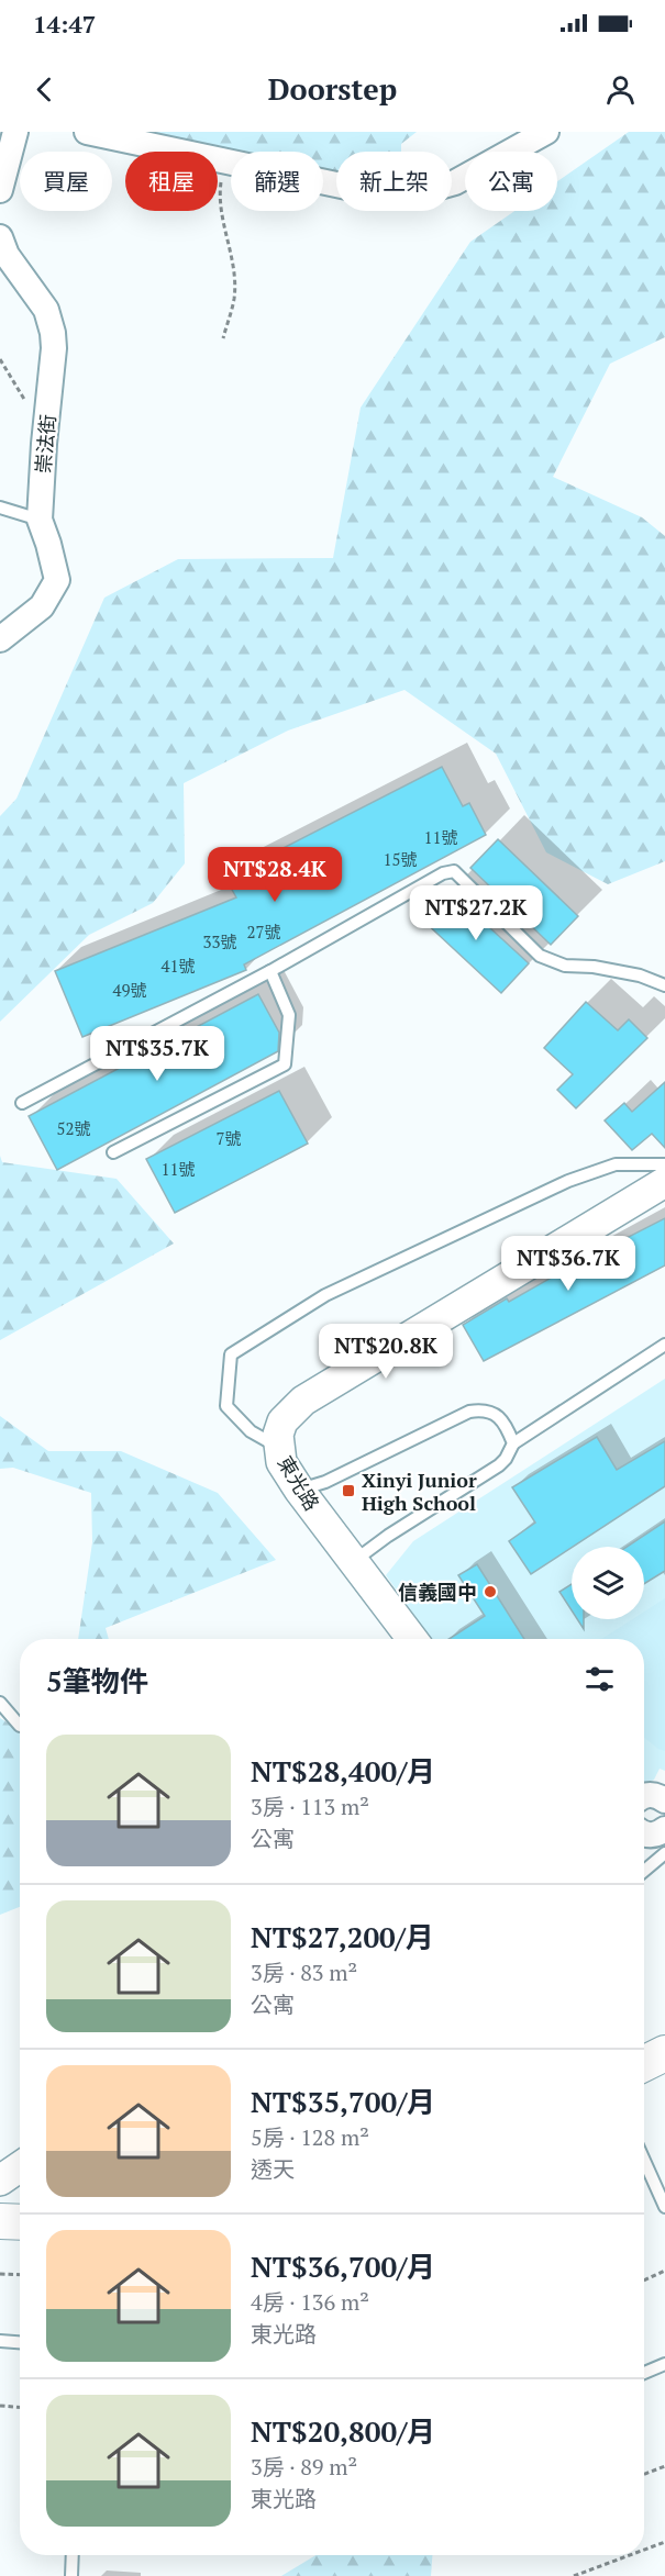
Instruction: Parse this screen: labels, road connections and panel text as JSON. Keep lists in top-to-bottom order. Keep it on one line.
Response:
{"streets":{"street":["崇法街","東光路"]},"places":{"transit":["Xinyi Junior High School"],"other":["信義國中"]},"house_numbers":["11號","15號","27號","33號","41號","49號","52號","7號","11號"],"page":{"status":"14:47","header":"Doorstep","chip":["買屋","租屋","篩選","新上架","公寓"],"price":["NT$28.4K","NT$27.2K","NT$35.7K","NT$36.7K","NT$20.8K"],"heading":"5筆物件","list":[{"name":"NT$28,400/月","note":"3房 · 113 m² · 公寓"},{"name":"NT$27,200/月","note":"3房 · 83 m² · 公寓"},{"name":"NT$35,700/月","note":"5房 · 128 m² · 透天"},{"name":"NT$36,700/月","note":"4房 · 136 m² · 東光路"},{"name":"NT$20,800/月","note":"3房 · 89 m² · 東光路"}]}}
